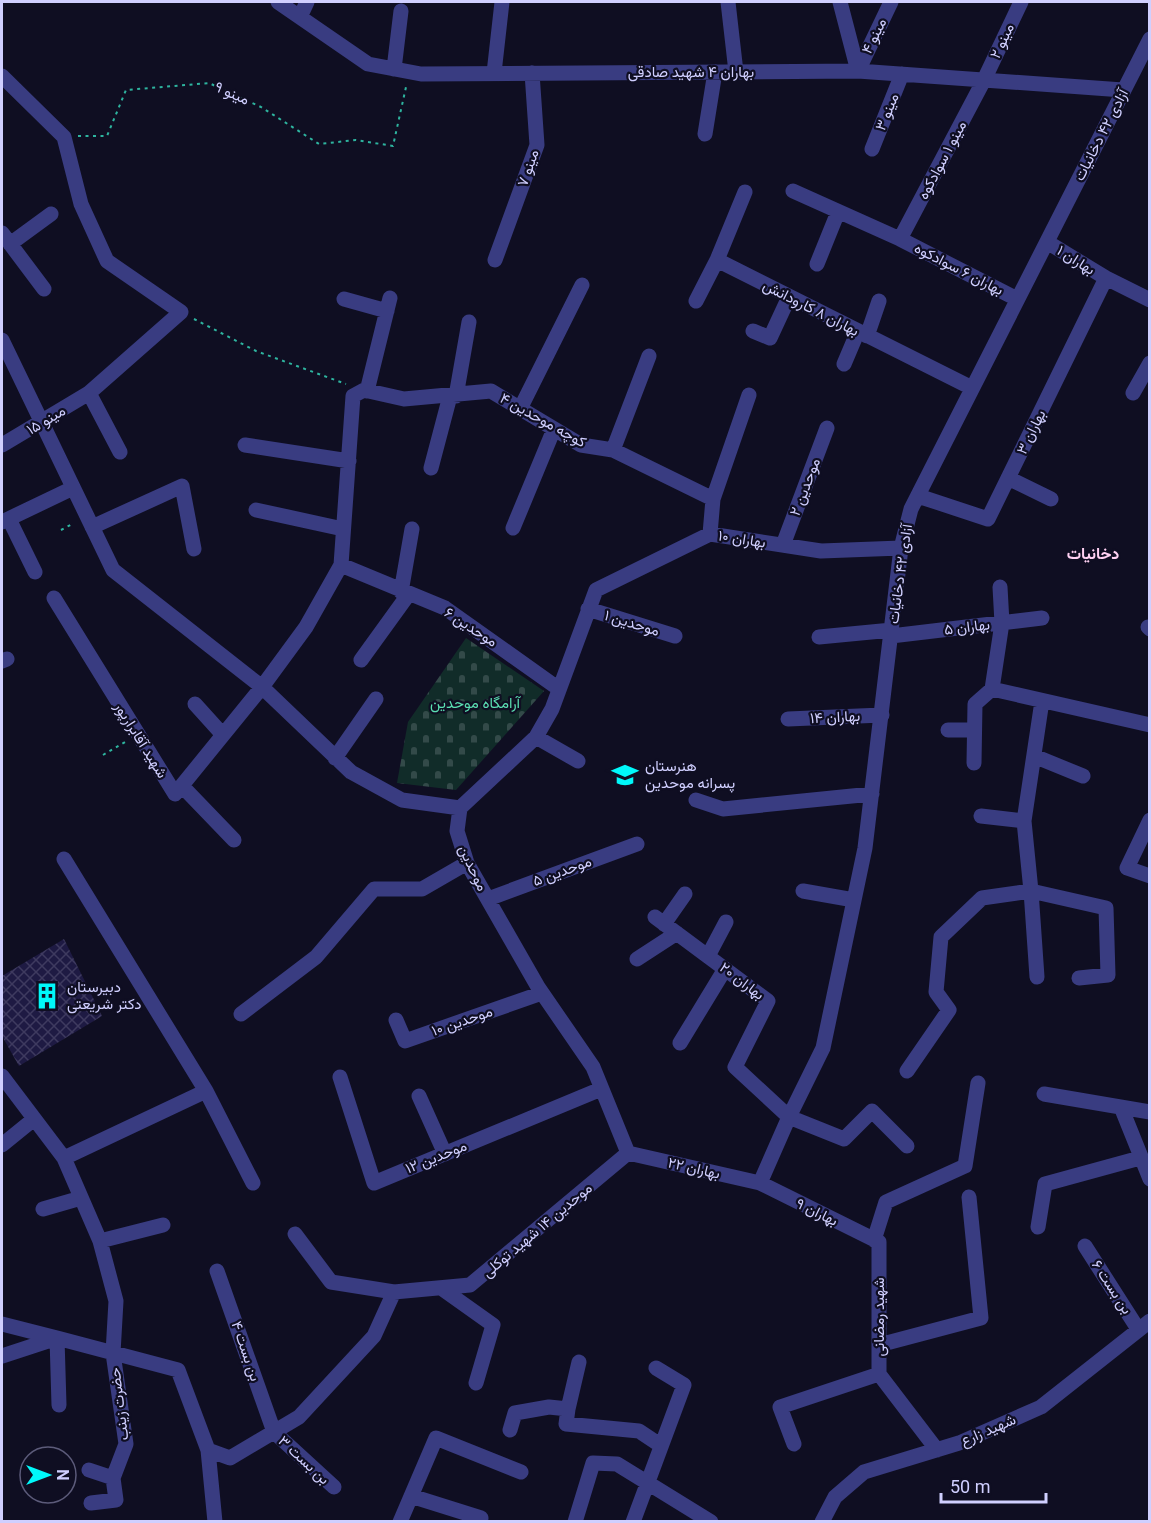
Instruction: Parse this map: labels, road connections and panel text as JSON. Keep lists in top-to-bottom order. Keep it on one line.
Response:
{"streets":{"street":["مینو ۴","مینو ۲","بهاران ۴ شهید صادقی","مینو ۳","آزادی ۴۲ دخانیات","مینو ۱ سوادکوه","مینو ۷","بهاران ۱","بهاران ۶ سوادکوه","بهاران ۸ کارودانش","مینو ۱۵","کوچه موحدین ۴","بهاران ۳","موحدین ۲","بهاران ۱۰","موحدین ۱","موحدین ۶","بهاران ۵","بهاران ۱۴","شهید آقابرارپور","موحدین","موحدین ۵","بهاران ۲۰","موحدین ۱۰","موحدین ۱۲","بهاران ۲۲","بهاران ۹","موحدین ۱۴ شهید توکلی","بن بست ۶","شهید رمضانی","بن بست ۴","حضرت زینب","شهید زارع","بن بست ۳"],"path":["مینو ۹"]},"crossings":[["مینو ۴","بهاران ۴ شهید صادقی"],["مینو ۲","بهاران ۴ شهید صادقی"],["مینو ۲","مینو ۱ سوادکوه"],["بهاران ۴ شهید صادقی","مینو ۹"],["بهاران ۴ شهید صادقی","مینو ۳"],["بهاران ۴ شهید صادقی","آزادی ۴۲ دخانیات"],["بهاران ۴ شهید صادقی","مینو ۱ سوادکوه"],["بهاران ۴ شهید صادقی","مینو ۷"],["آزادی ۴۲ دخانیات","بهاران ۱"],["آزادی ۴۲ دخانیات","بهاران ۶ سوادکوه"],["آزادی ۴۲ دخانیات","بهاران ۸ کارودانش"],["آزادی ۴۲ دخانیات","بهاران ۳"],["آزادی ۴۲ دخانیات","بهاران ۱۰"],["آزادی ۴۲ دخانیات","بهاران ۵"],["آزادی ۴۲ دخانیات","بهاران ۱۴"],["آزادی ۴۲ دخانیات","بهاران ۲۰"],["آزادی ۴۲ دخانیات","بهاران ۲۲"],["آزادی ۴۲ دخانیات","بهاران ۹"],["مینو ۱ سوادکوه","بهاران ۶ سوادکوه"],["بهاران ۱","بهاران ۳"],["موحدین ۲","بهاران ۱۰"],["بهاران ۱۰","موحدین ۱"],["موحدین ۶","شهید آقابرارپور"],["موحدین","موحدین ۵"],["موحدین","موحدین ۱۰"],["موحدین","موحدین ۱۲"],["موحدین","بهاران ۲۲"],["موحدین","موحدین ۱۴ شهید توکلی"],["بهاران ۲۲","بهاران ۹"],["بهاران ۲۲","موحدین ۱۴ شهید توکلی"],["بهاران ۹","شهید رمضانی"],["بن بست ۶","شهید زارع"],["شهید رمضانی","شهید زارع"],["بن بست ۴","بن بست ۳"]],"districts":["دخانیات"],"parks":["آرامگاه موحدین"],"places":{"school or university":["هنرستان پسرانه موحدین"],"building":["دبیرستان دکتر شریعتی"]},"scale_bar":"50 m","north":"right"}
